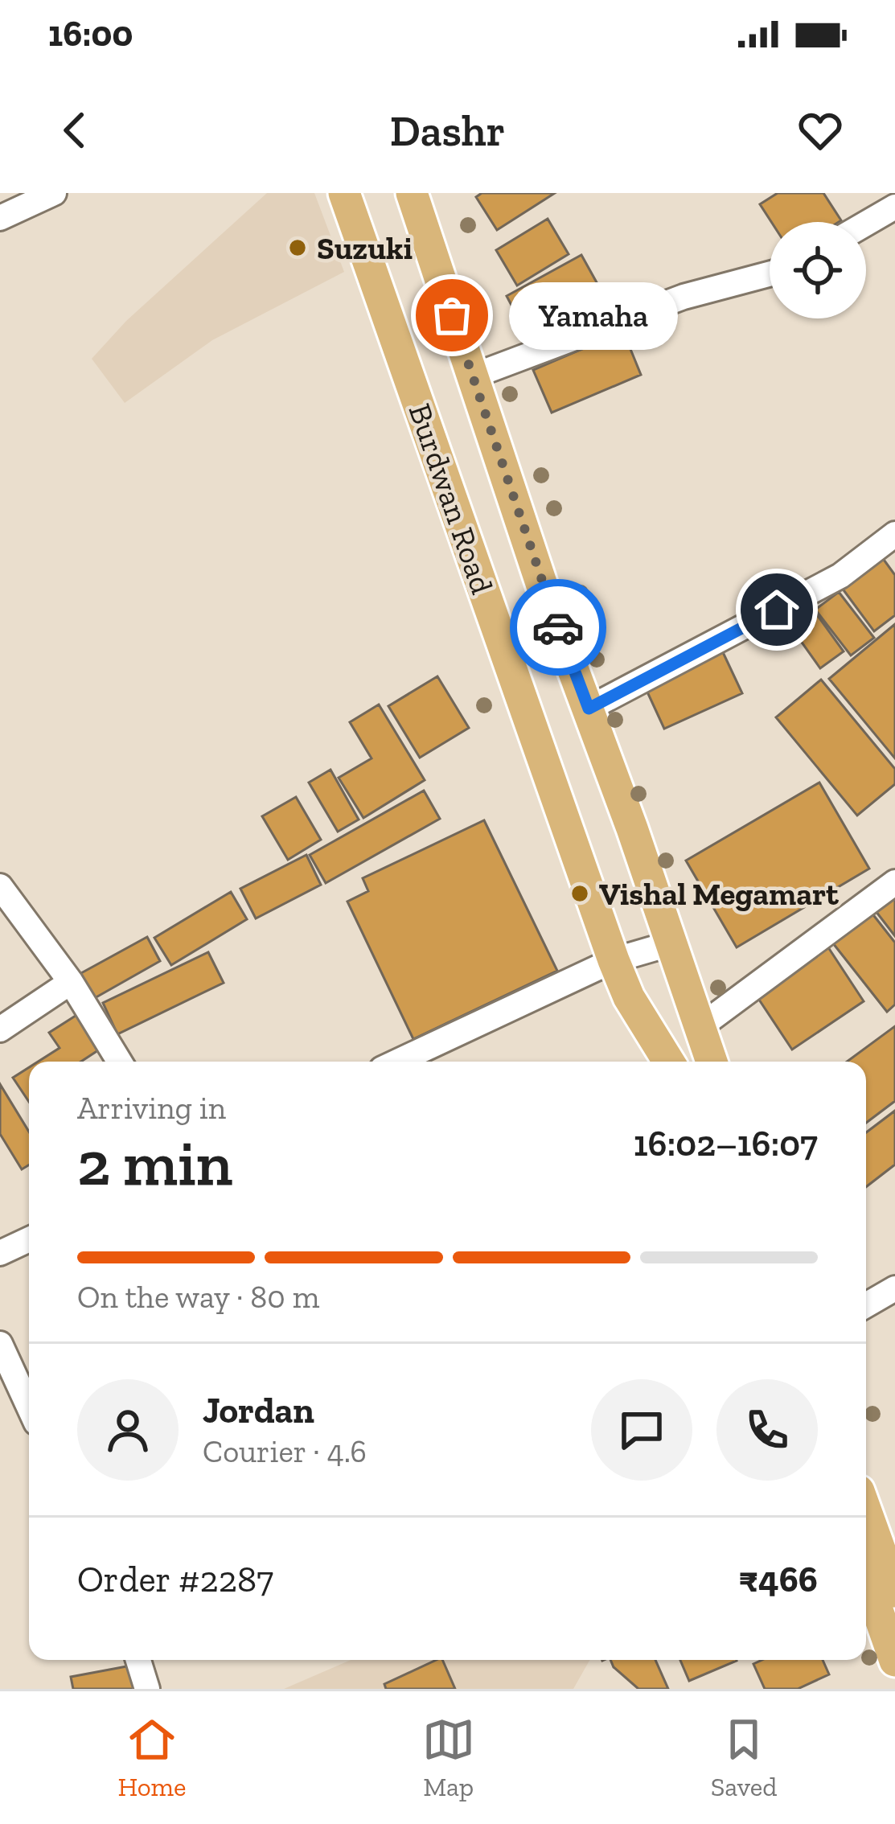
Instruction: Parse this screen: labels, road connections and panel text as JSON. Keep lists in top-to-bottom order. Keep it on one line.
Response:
{"streets":{"main road":["Burdwan Road"]},"places":["Suzuki","Yamaha","Vishal Megamart"],"page":{"status":"16:00","header":"Dashr","bubble":"Yamaha","heading":["2 min","Arriving in","16:02–16:07"],"panel":["Jordan","Courier · 4.6","Order #2287","₹466"],"bar":"On the way · 80 m","tabs":["Home","Map","Saved"]}}
